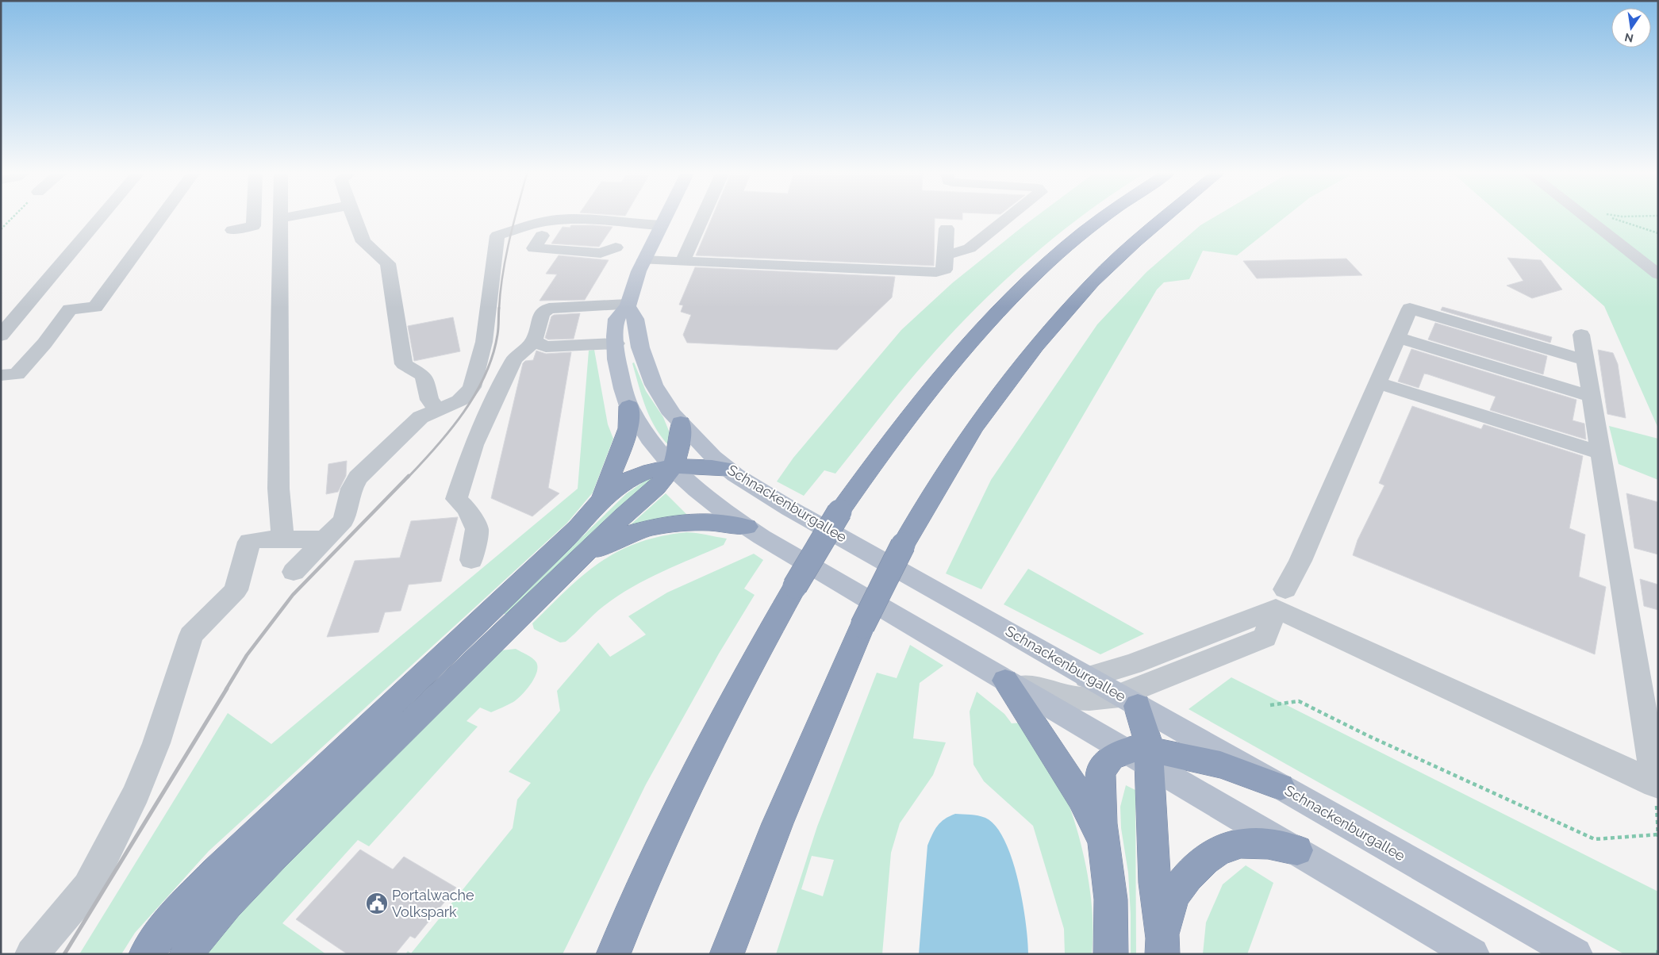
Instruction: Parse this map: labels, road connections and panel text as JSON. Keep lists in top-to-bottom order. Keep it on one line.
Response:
{"streets":{"main road":["Schnackenburgallee"]},"places":{"public building":["Portalwache Volkspark"]},"north":"bottom"}
